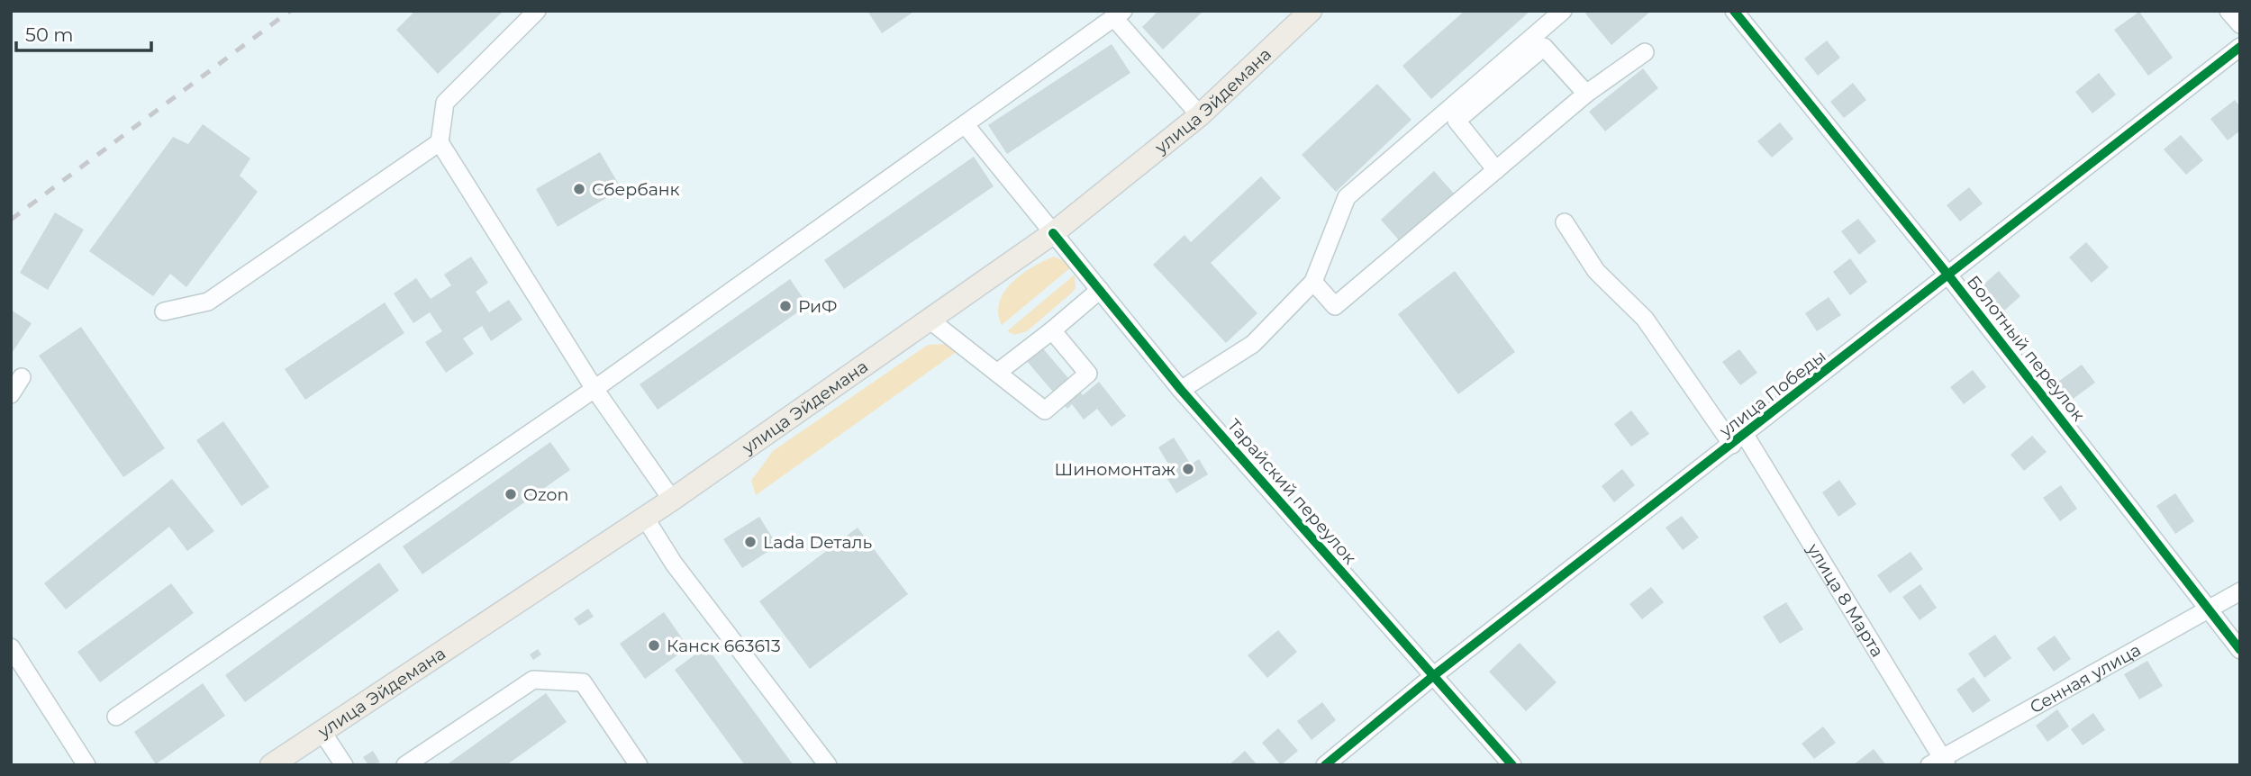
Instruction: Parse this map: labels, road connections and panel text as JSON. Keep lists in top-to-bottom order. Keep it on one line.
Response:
{"streets":{"main road":["улица Эйдемана"],"street":["Болотный переулок","улица Победы","Тарайский переулок","улица 8 Марта","Сенная улица"]},"crossings":[["улица Эйдемана","Тарайский переулок"],["Болотный переулок","улица Победы"],["Болотный переулок","Сенная улица"],["улица Победы","Тарайский переулок"],["улица Победы","улица 8 Марта"],["улица 8 Марта","Сенная улица"]],"places":["Сбербанк","РиФ","Шиномонтаж","Ozon","Lada Dеталь","Канск 663613"],"scale_bar":"50 m"}
